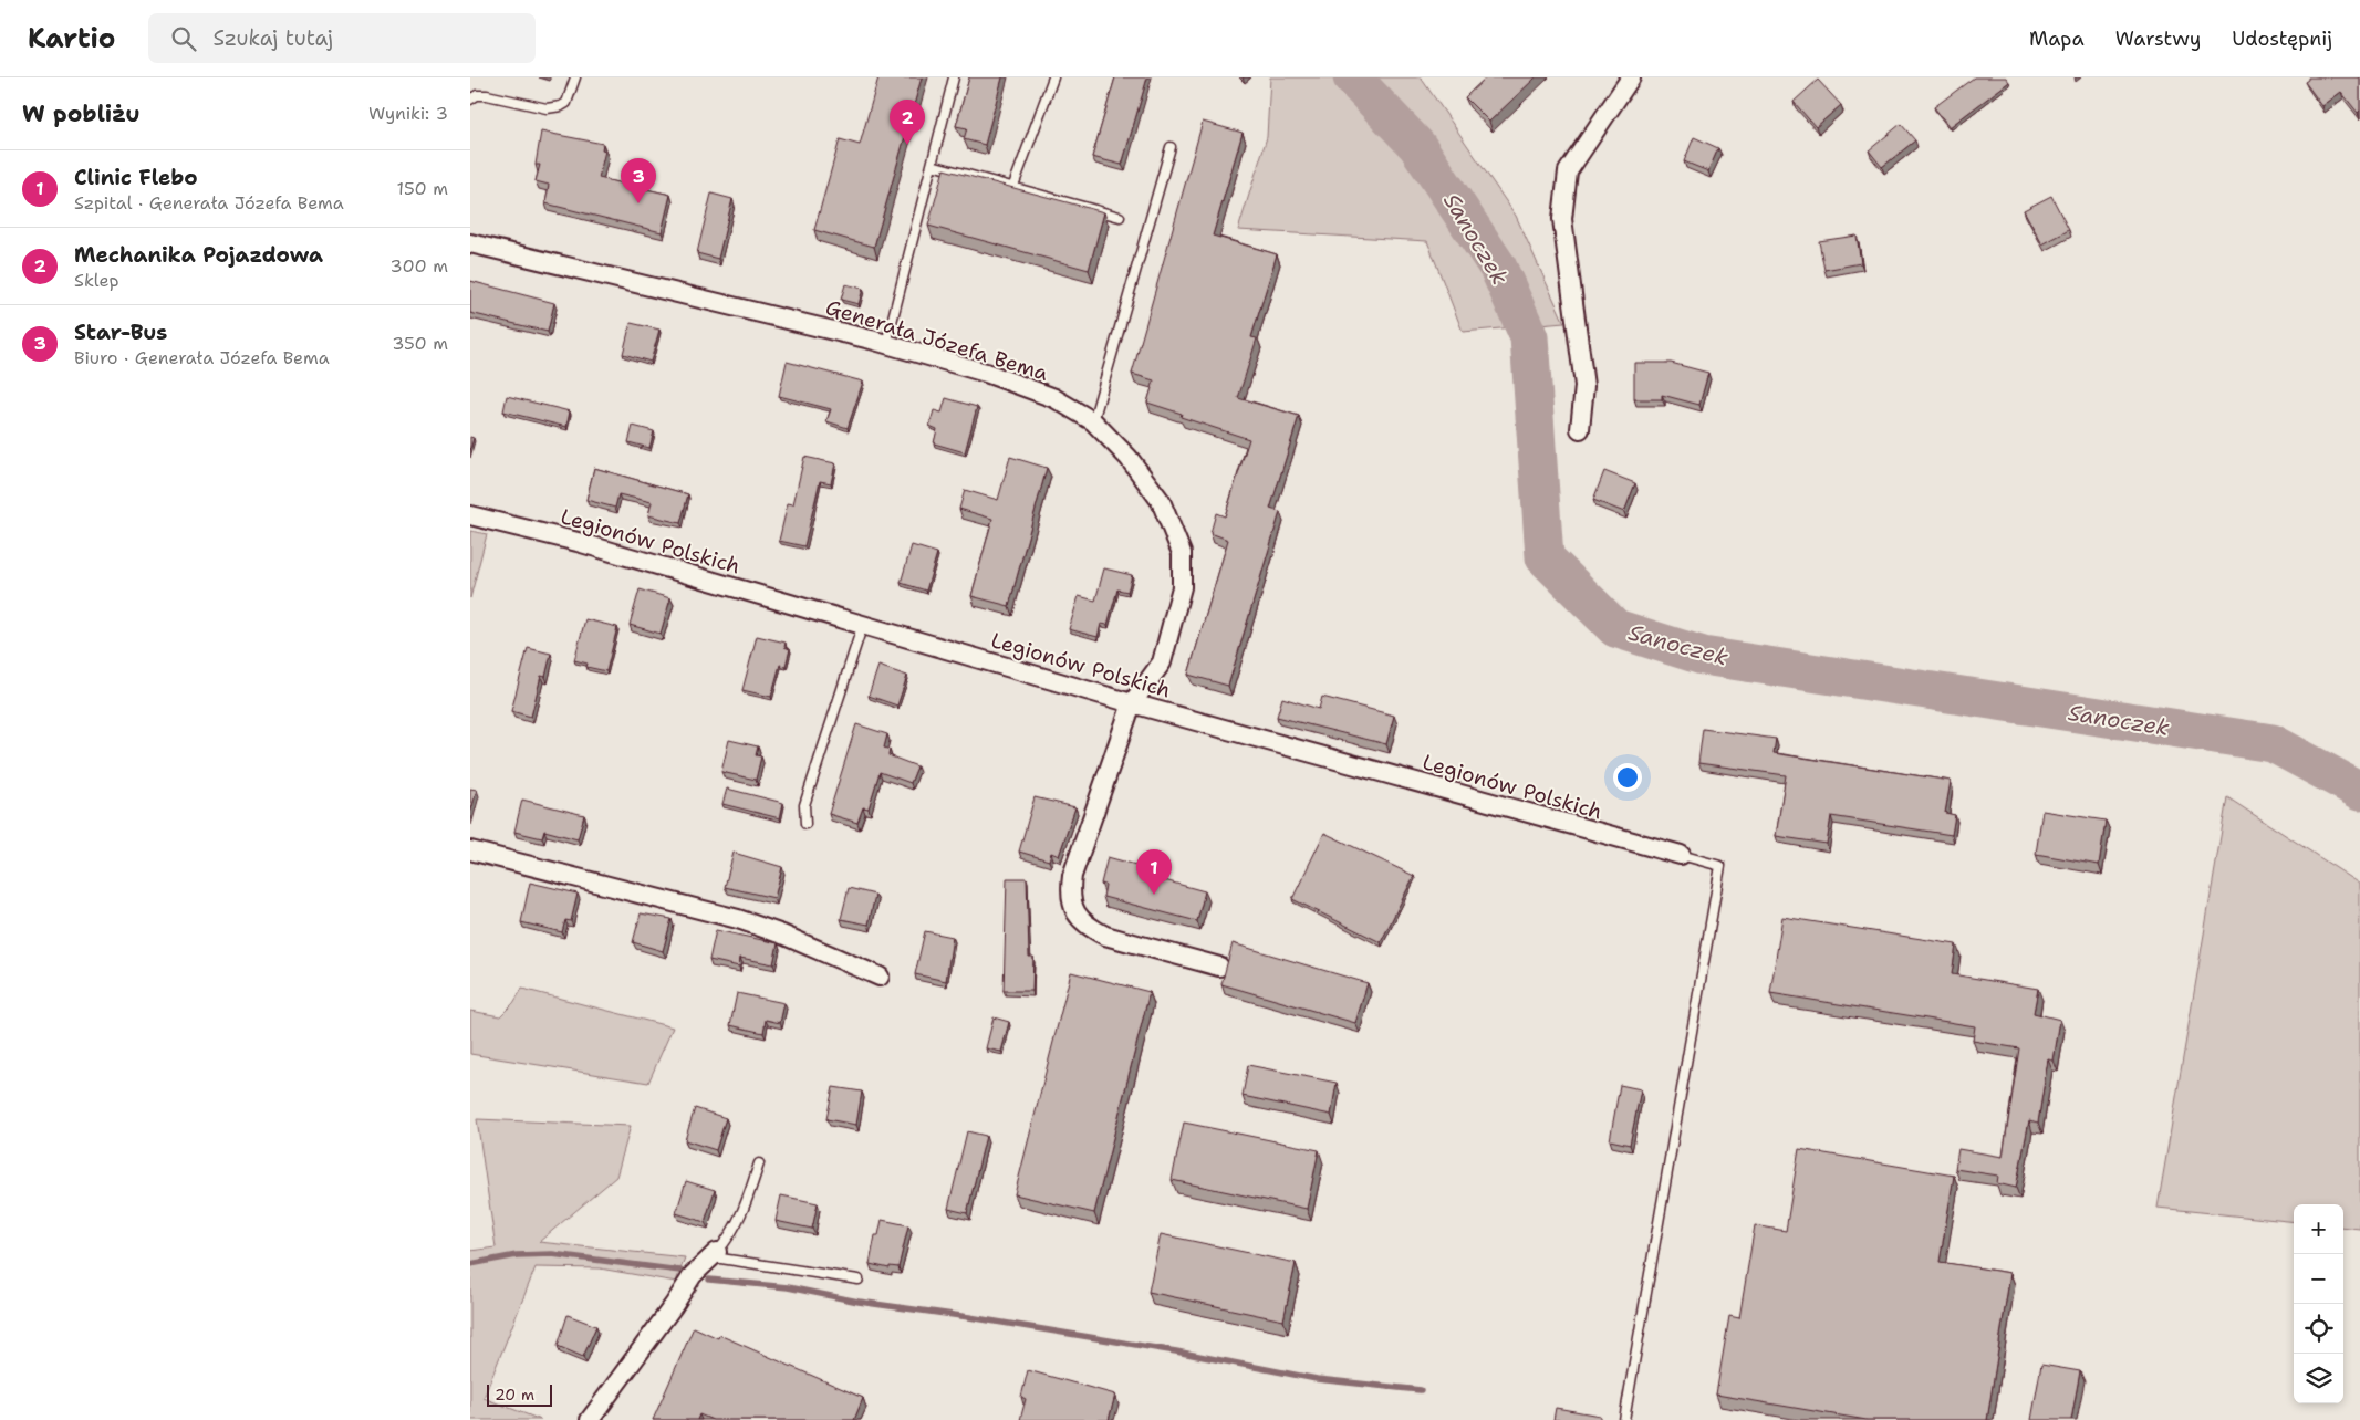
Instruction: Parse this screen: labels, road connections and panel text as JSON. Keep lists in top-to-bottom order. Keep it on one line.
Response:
{"streets":{"street":["Generała Józefa Bema","Legionów Polskich"]},"crossings":[["Generała Józefa Bema","Legionów Polskich"]],"water":["Sanoczek"],"scale_bar":"20 m","page":{"header":"Kartio","search":"Szukaj tutaj","nav":["Mapa","Warstwy","Udostępnij"],"heading":["W pobliżu","Wyniki: 3"],"pins":["2","3","1"],"list":[{"mark":"1","name":"Clinic Flebo","note":"Szpital · Generała Józefa Bema","value":"150 m"},{"mark":"2","name":"Mechanika Pojazdowa","note":"Sklep","value":"300 m"},{"mark":"3","name":"Star-Bus","note":"Biuro · Generała Józefa Bema","value":"350 m"}],"map_buttons":["+","−"],"scale":"20 m"}}
